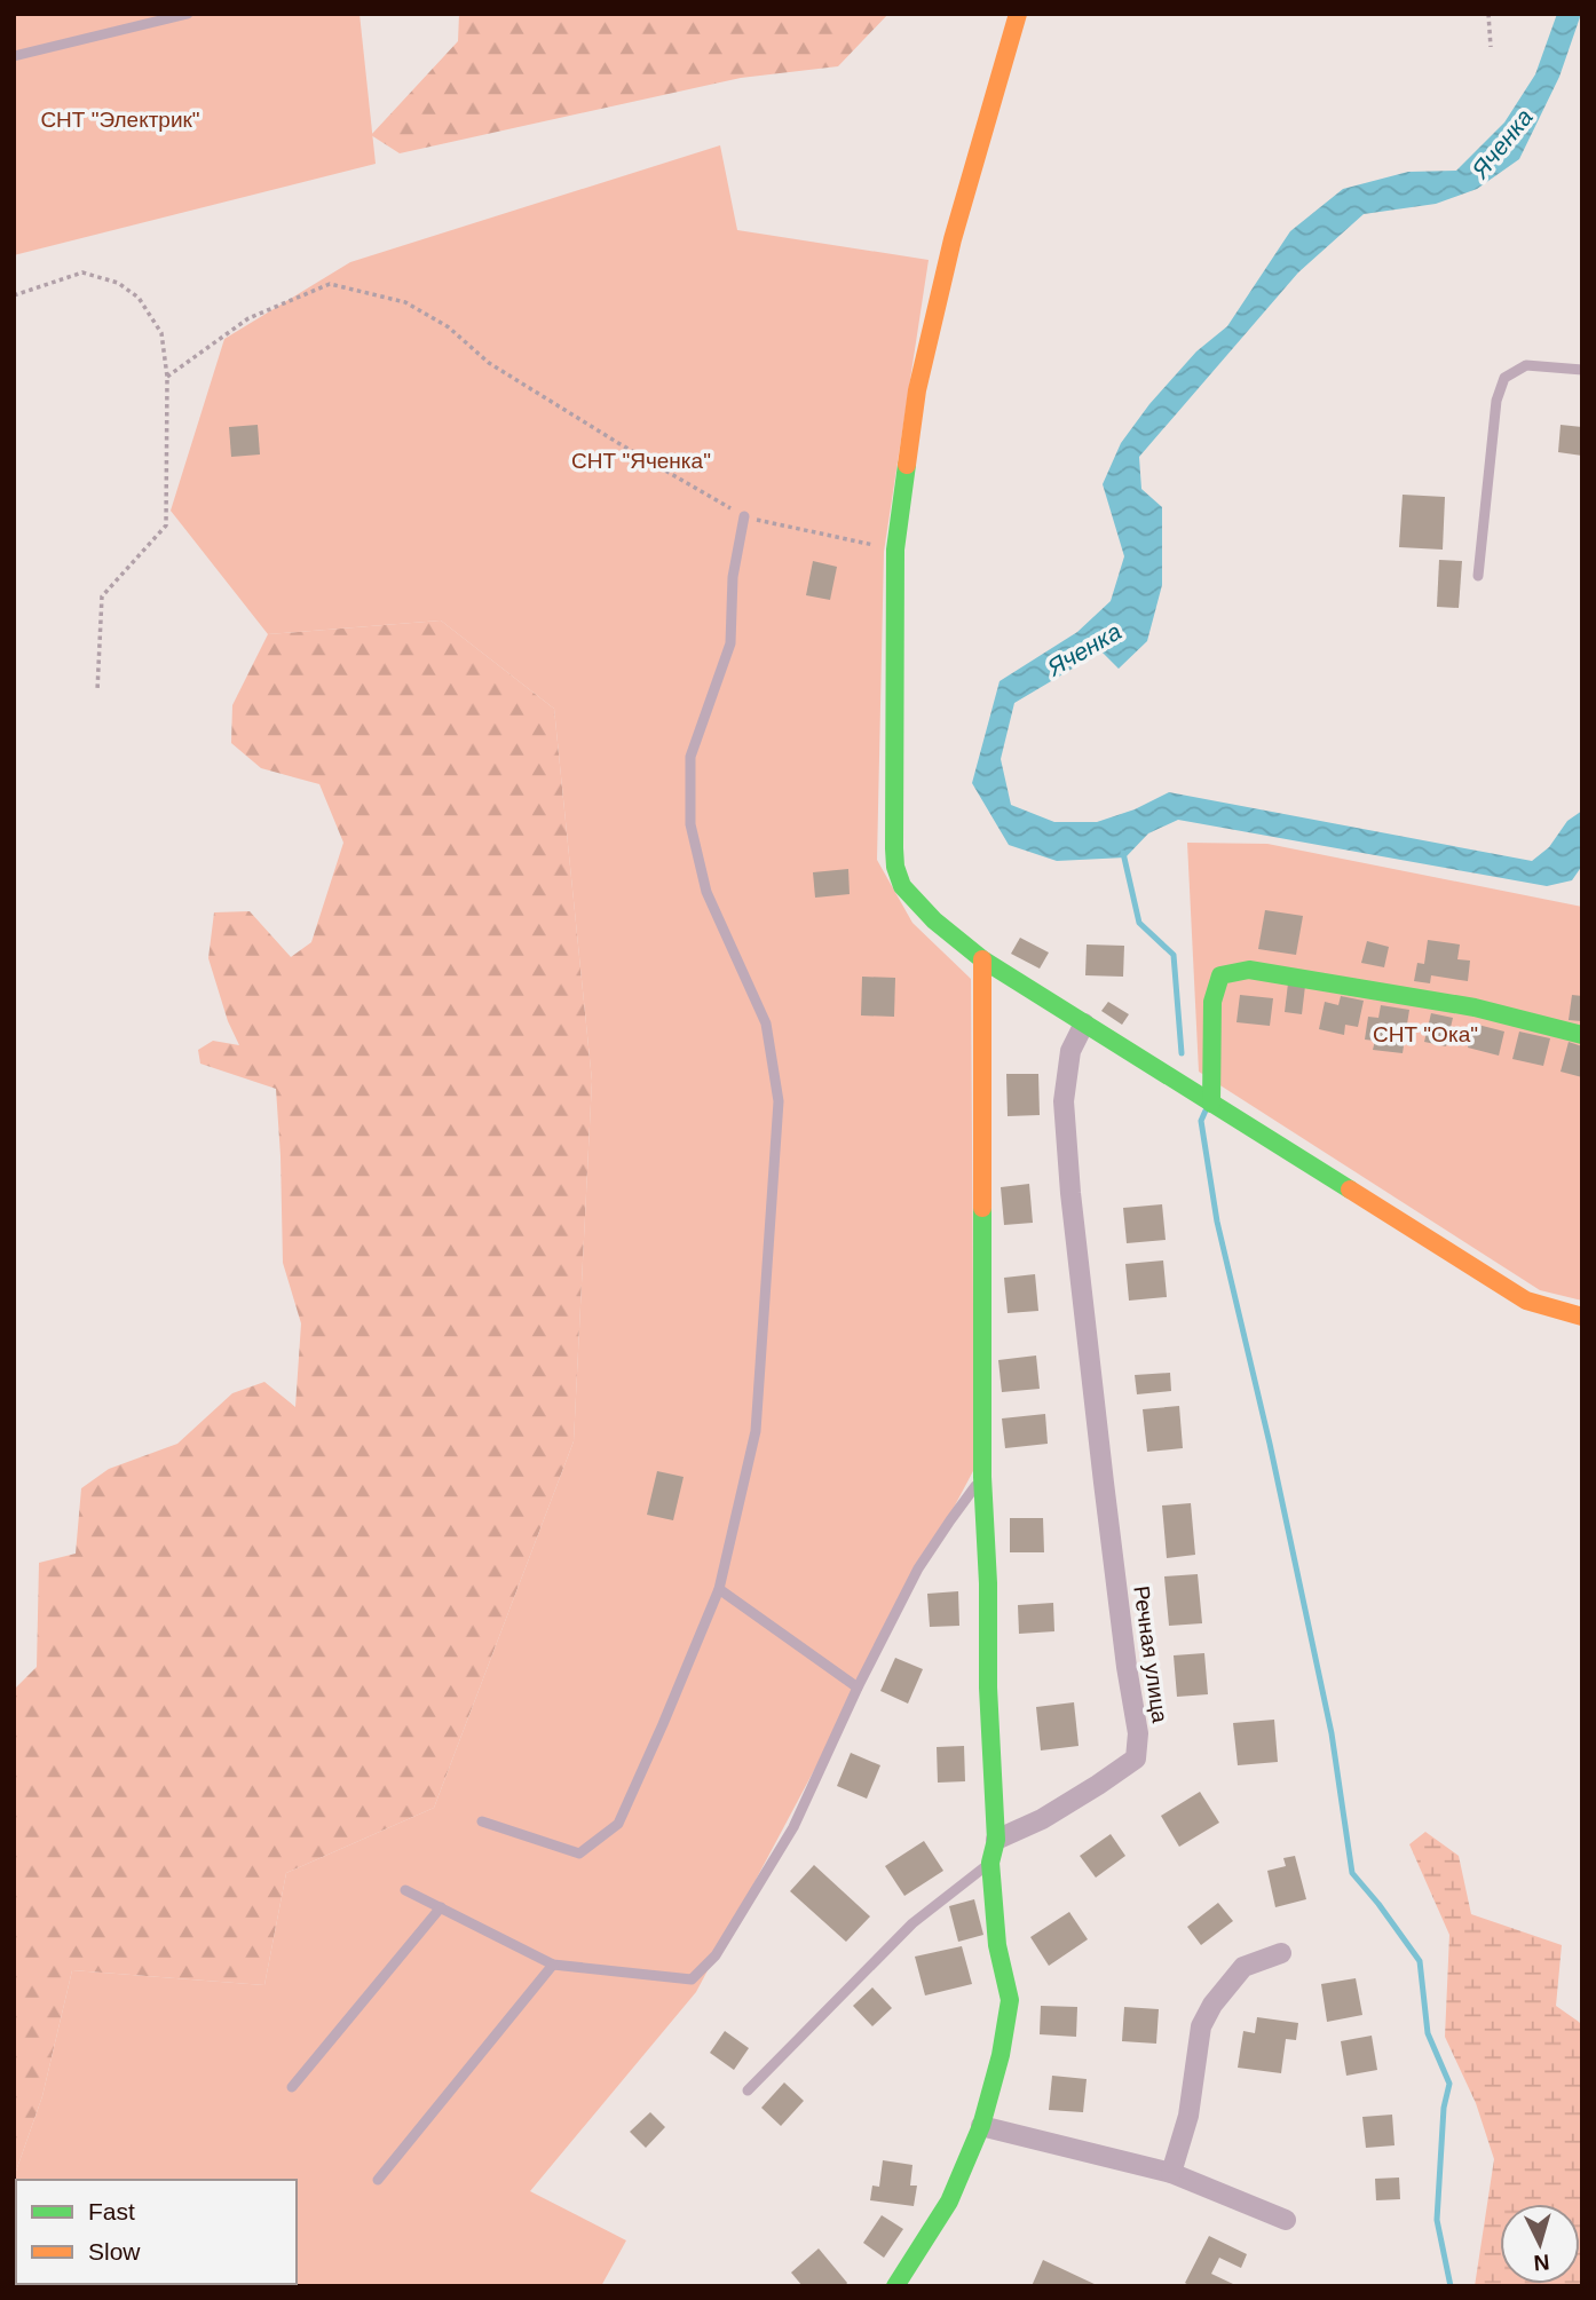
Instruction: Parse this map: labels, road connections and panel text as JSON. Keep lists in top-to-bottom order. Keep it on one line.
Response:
{"streets":{"street":["Речная улица"]},"water":["Яченка"],"parks":["СНТ \"Электрик\"","СНТ \"Яченка\"","СНТ \"Ока\""],"legend":["Fast","Slow"],"north":"bottom"}
